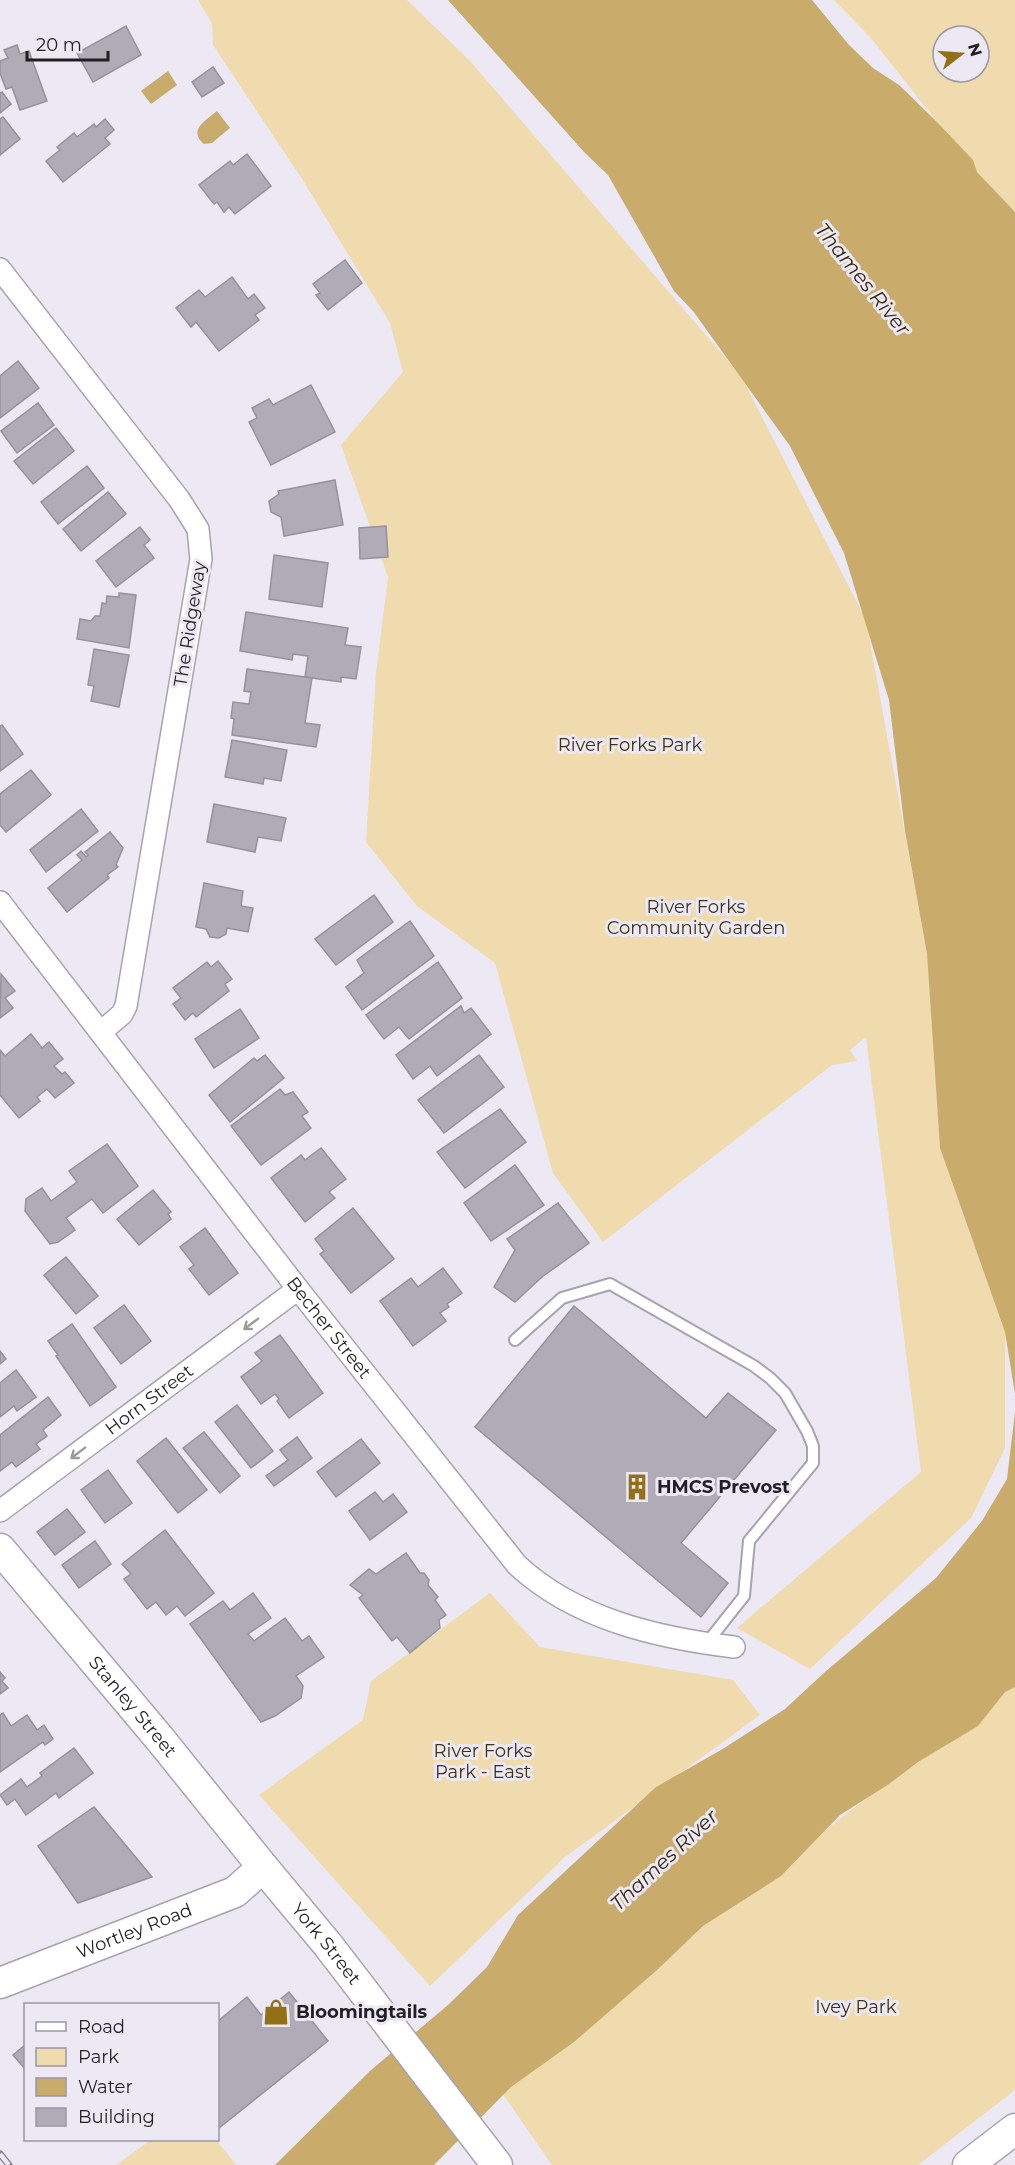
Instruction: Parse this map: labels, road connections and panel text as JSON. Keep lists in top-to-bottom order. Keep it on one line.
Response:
{"streets":{"main road":["Stanley Street","Wortley Road","York Street"],"street":["The Ridgeway","Becher Street","Horn Street"]},"crossings":[["The Ridgeway","Becher Street"],["Becher Street","Horn Street"],["Stanley Street","Wortley Road"],["Stanley Street","York Street"],["Wortley Road","York Street"]],"one_way":["Horn Street"],"water":["Thames River"],"parks":["River Forks Park","River Forks Community Garden","River Forks Park - East","Ivey Park"],"places":{"building":["HMCS Prevost"],"shop":["Bloomingtails"]},"legend":["Road","Park","Water","Building"],"scale_bar":"20 m","north":"right"}
